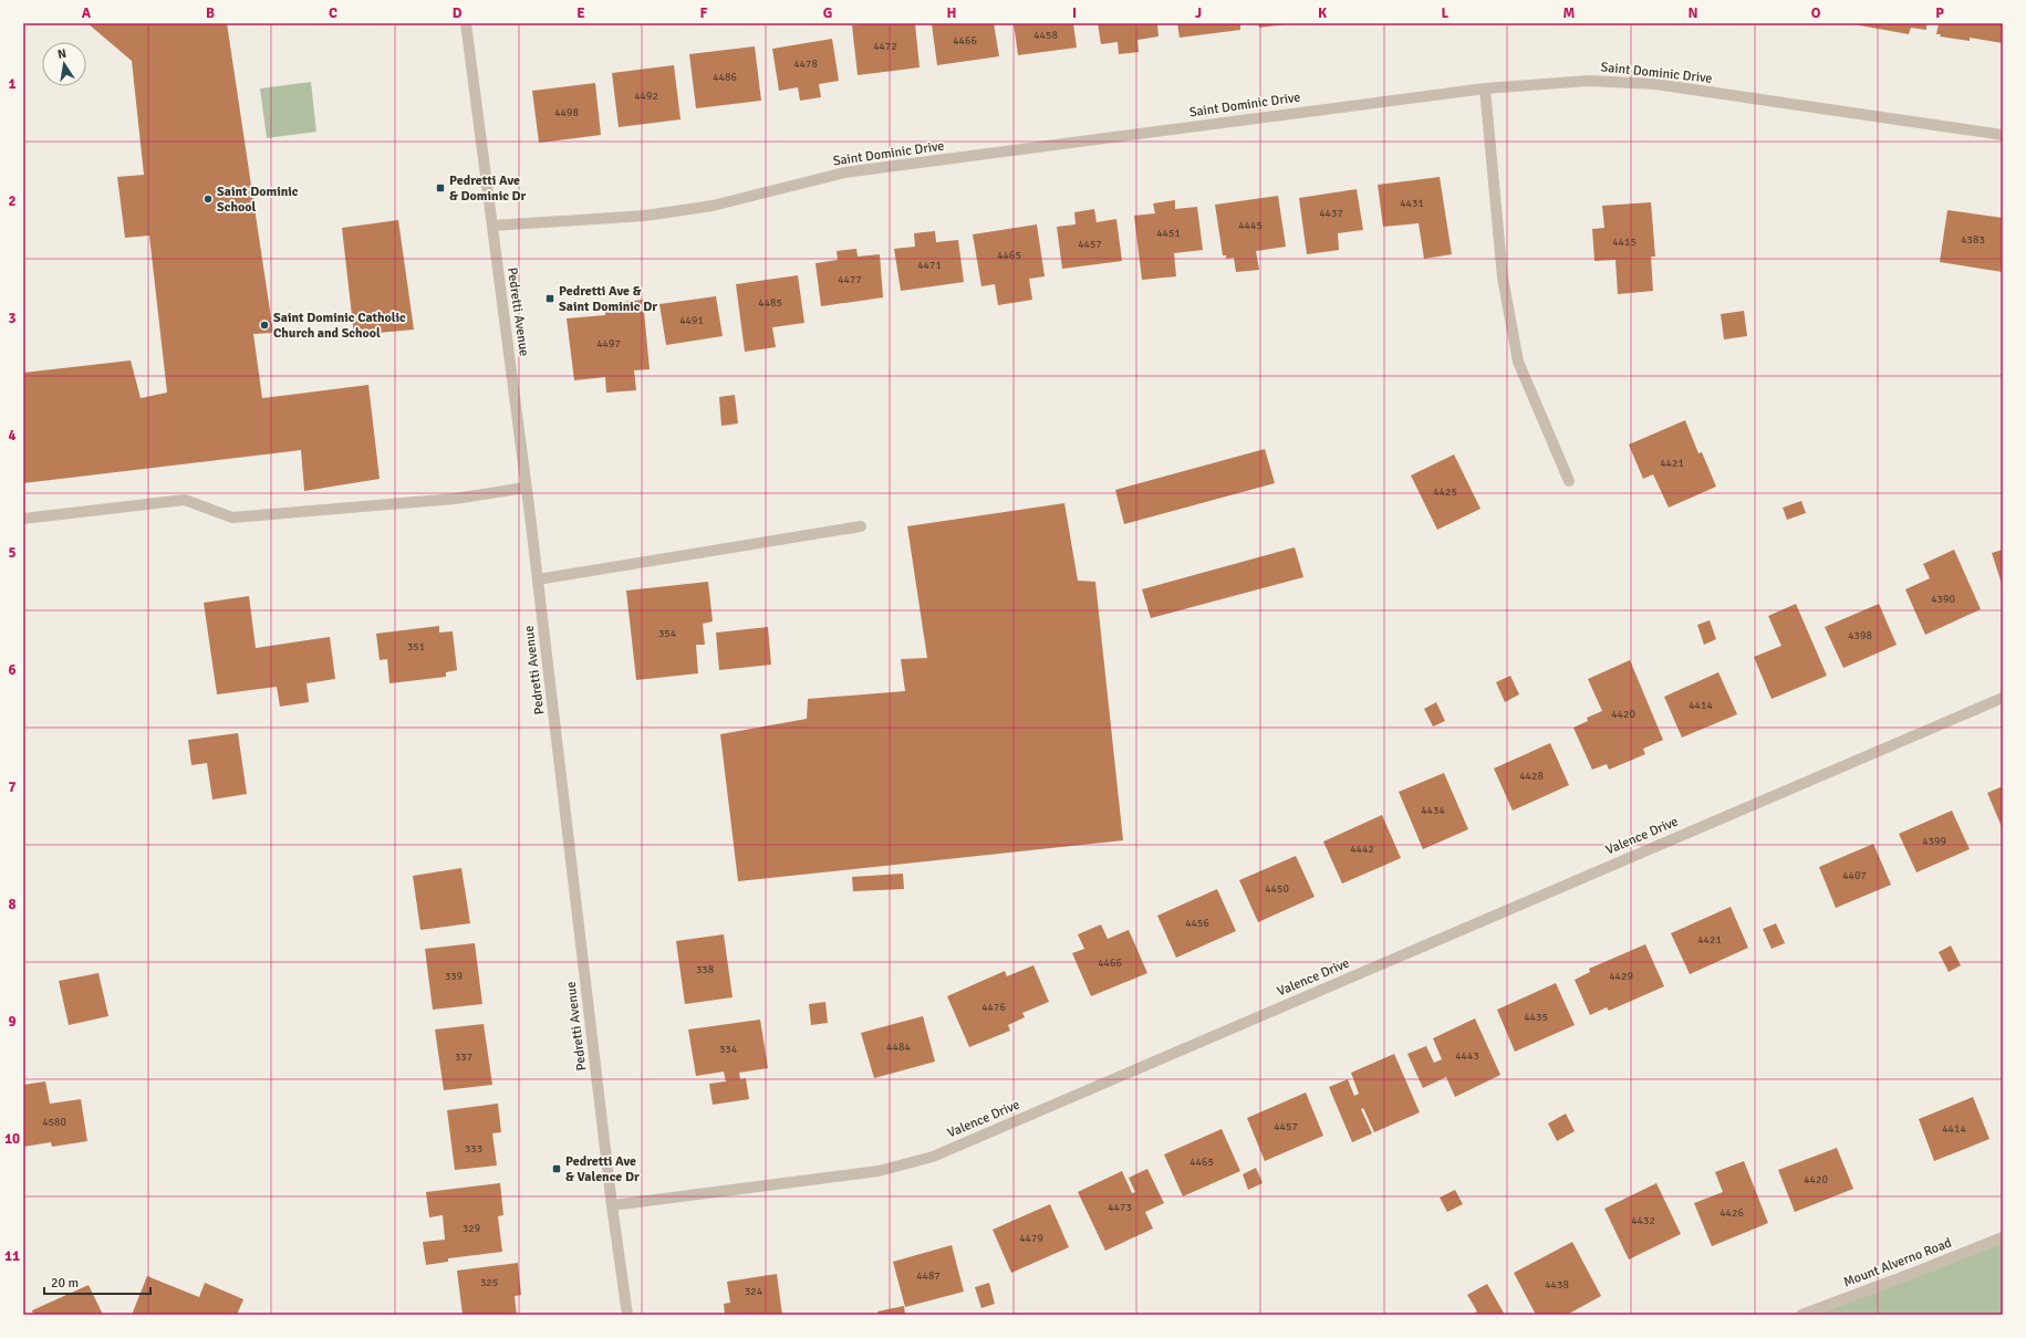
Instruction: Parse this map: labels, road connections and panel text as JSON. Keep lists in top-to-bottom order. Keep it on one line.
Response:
{"streets":{"street":["Saint Dominic Drive","Pedretti Avenue","Valence Drive","Mount Alverno Road"]},"crossings":[["Saint Dominic Drive","Pedretti Avenue"],["Pedretti Avenue","Valence Drive"]],"places":{"transit":["Pedretti Ave & Dominic Dr","Pedretti Ave & Saint Dominic Dr","Pedretti Ave & Valence Dr"],"other":["Saint Dominic School","Saint Dominic Catholic Church and School"]},"house_numbers":["4458","4466","4472","4478","4486","4492","4498","4431","4437","4445","4451","4383","4415","4457","4465","4471","4477","4485","4491","4497","4421","4425","4390","354","4398","351","4414","4420","4428","4434","4399","4442","4407","4450","4456","4421","4466","338","339","4429","4476","4435","4484","334","4443","337","4580","4457","4414","333","4465","4420","4473","4426","4432","329","4479","4487","325","4438","324"],"scale_bar":"20 m","north":"top","grid":{"columns":["A","B","C","D","E","F","G","H","I","J","K","L","M","N","O","P"],"rows":["1","2","3","4","5","6","7","8","9","10","11"]}}
